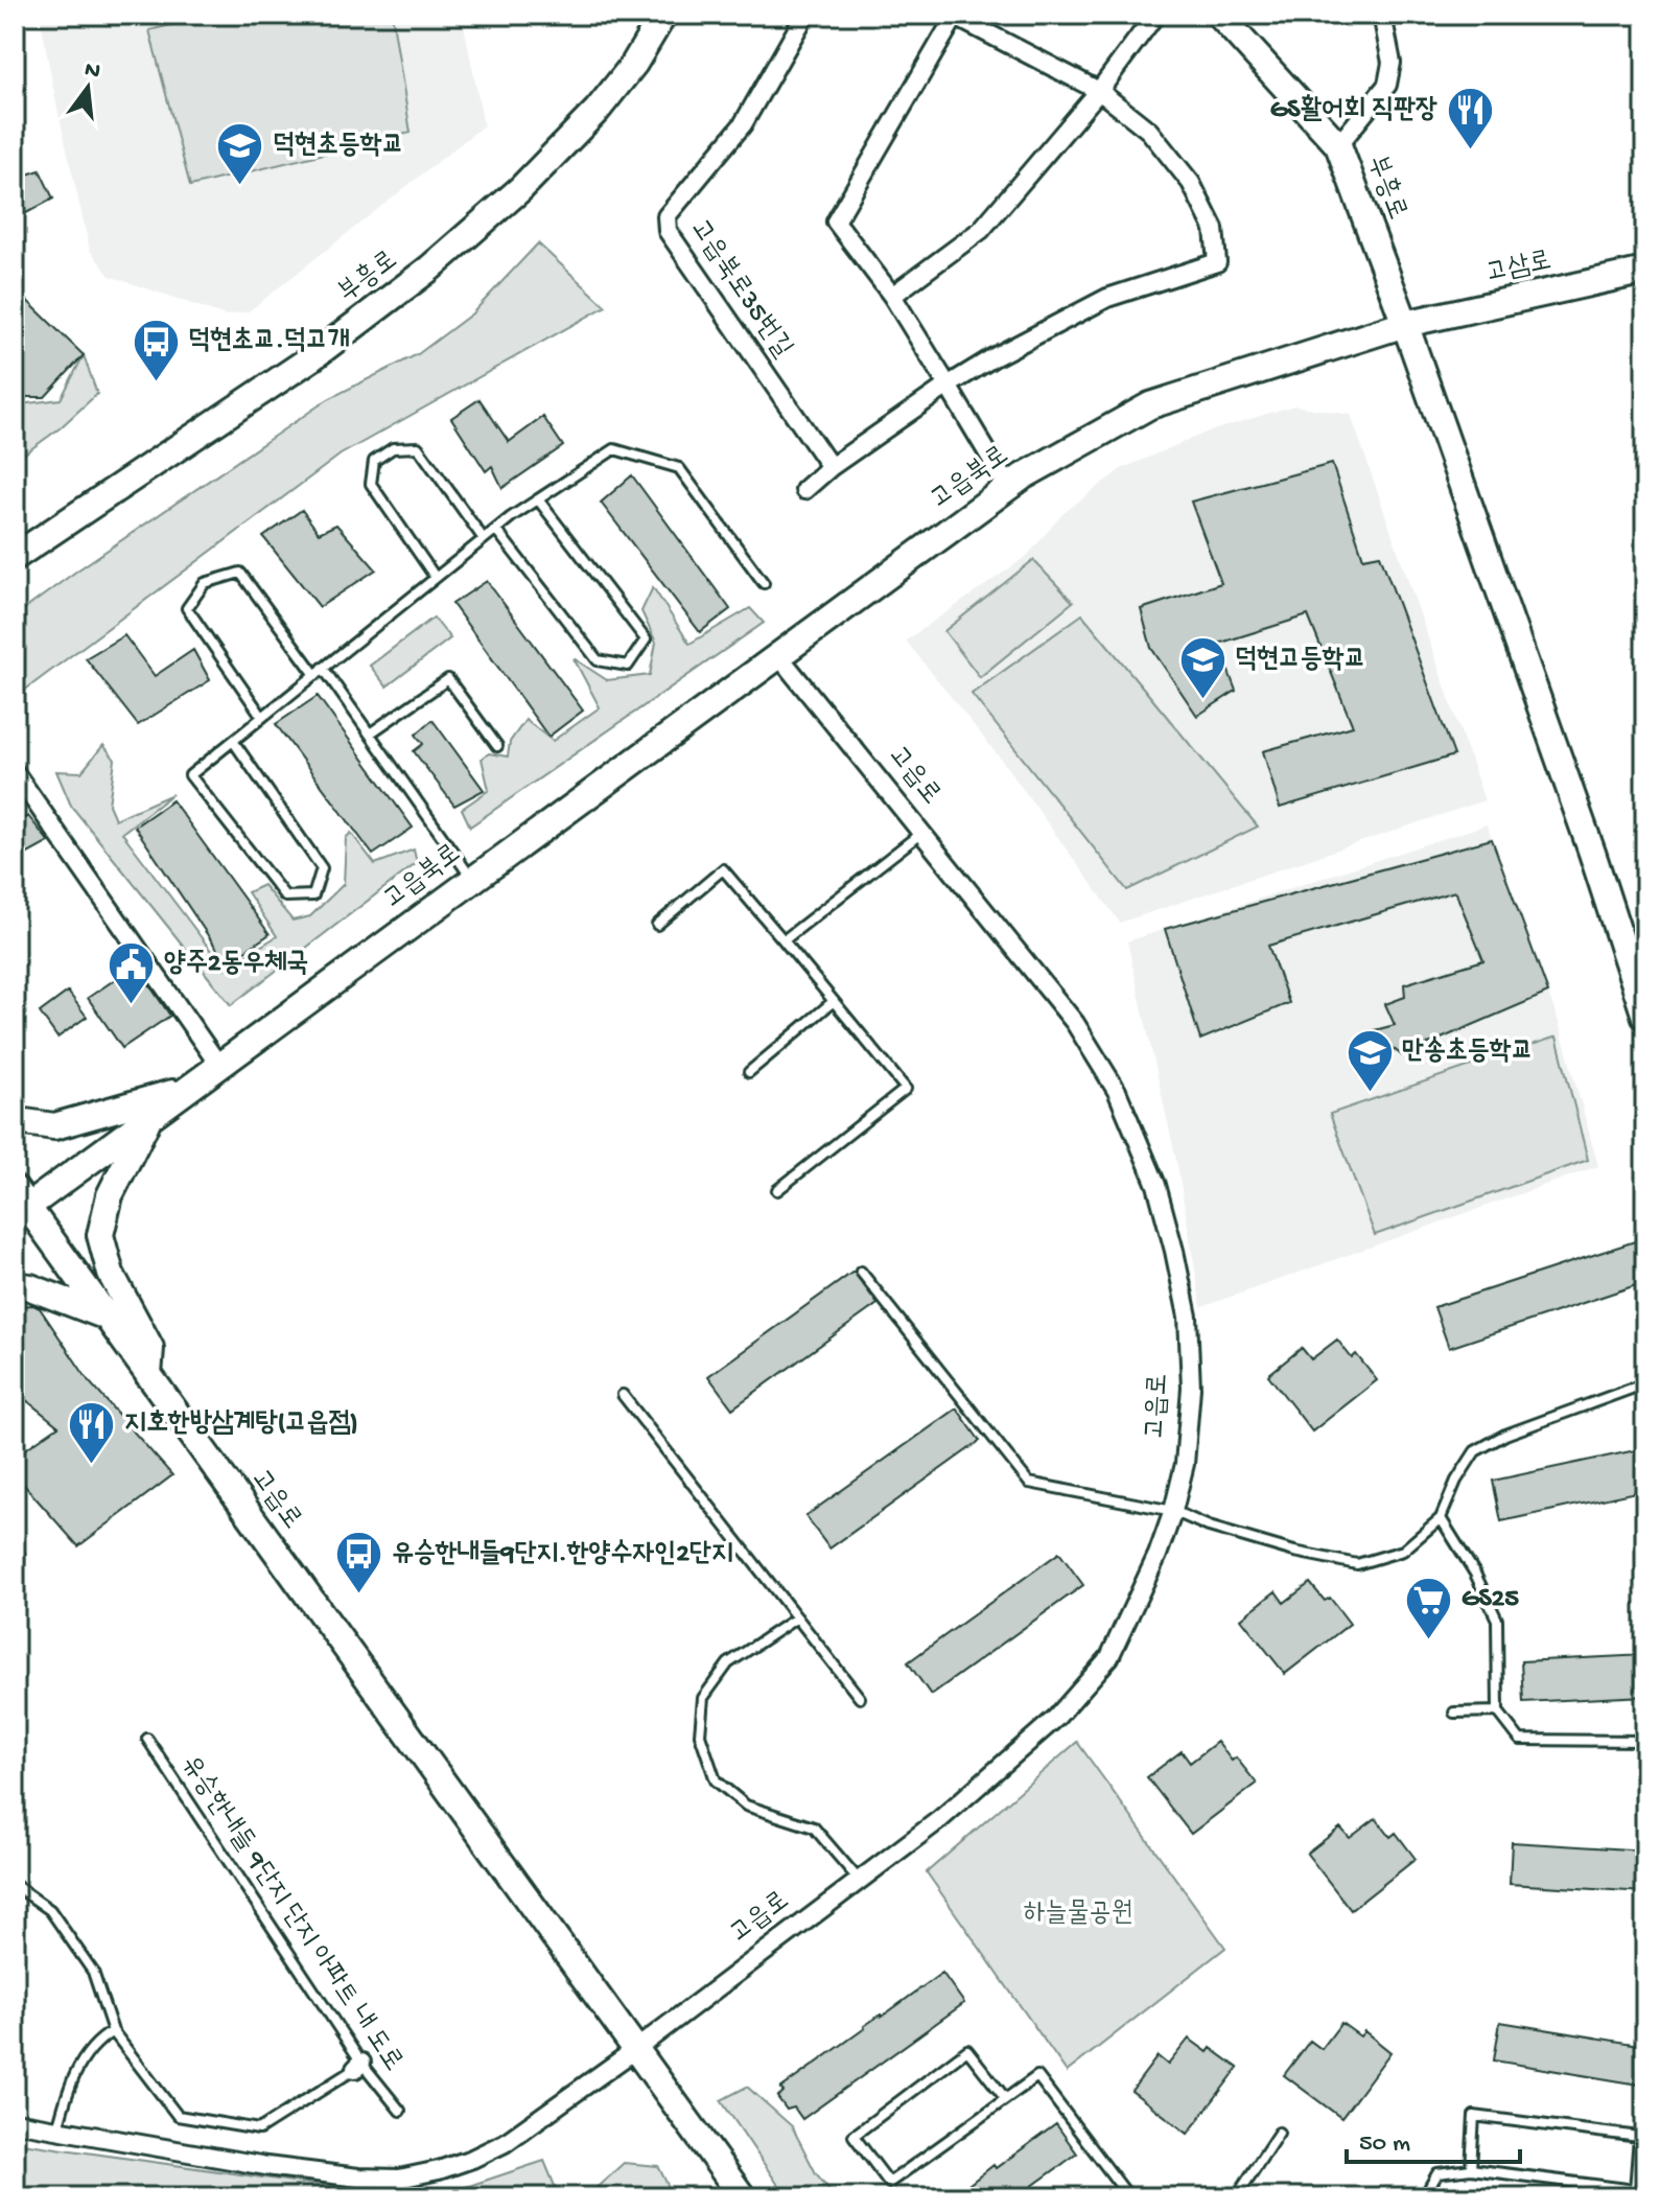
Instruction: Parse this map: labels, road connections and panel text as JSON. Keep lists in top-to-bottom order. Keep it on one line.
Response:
{"streets":{"street":["부흥로","고삼로","고읍북로35번길","고읍북로","고읍로"],"lane":["유승한내들 9단지 단지 아파트 내 도로"]},"crossings":[["부흥로","고삼로"],["부흥로","고읍북로"],["고삼로","고읍북로"],["고읍북로","고읍로"]],"parks":["하늘물공원"],"places":{"restaurant":["GS활어회 직판장","지호한방삼계탕(고읍점)"],"school or university":["덕현초등학교","덕현고등학교","만송초등학교"],"bus stop":["덕현초교.덕고개","유승한내들9단지.한양수자인2단지"],"public building":["양주2동우체국"],"supermarket":["GS25"]},"scale_bar":"50 m","north":"top"}
